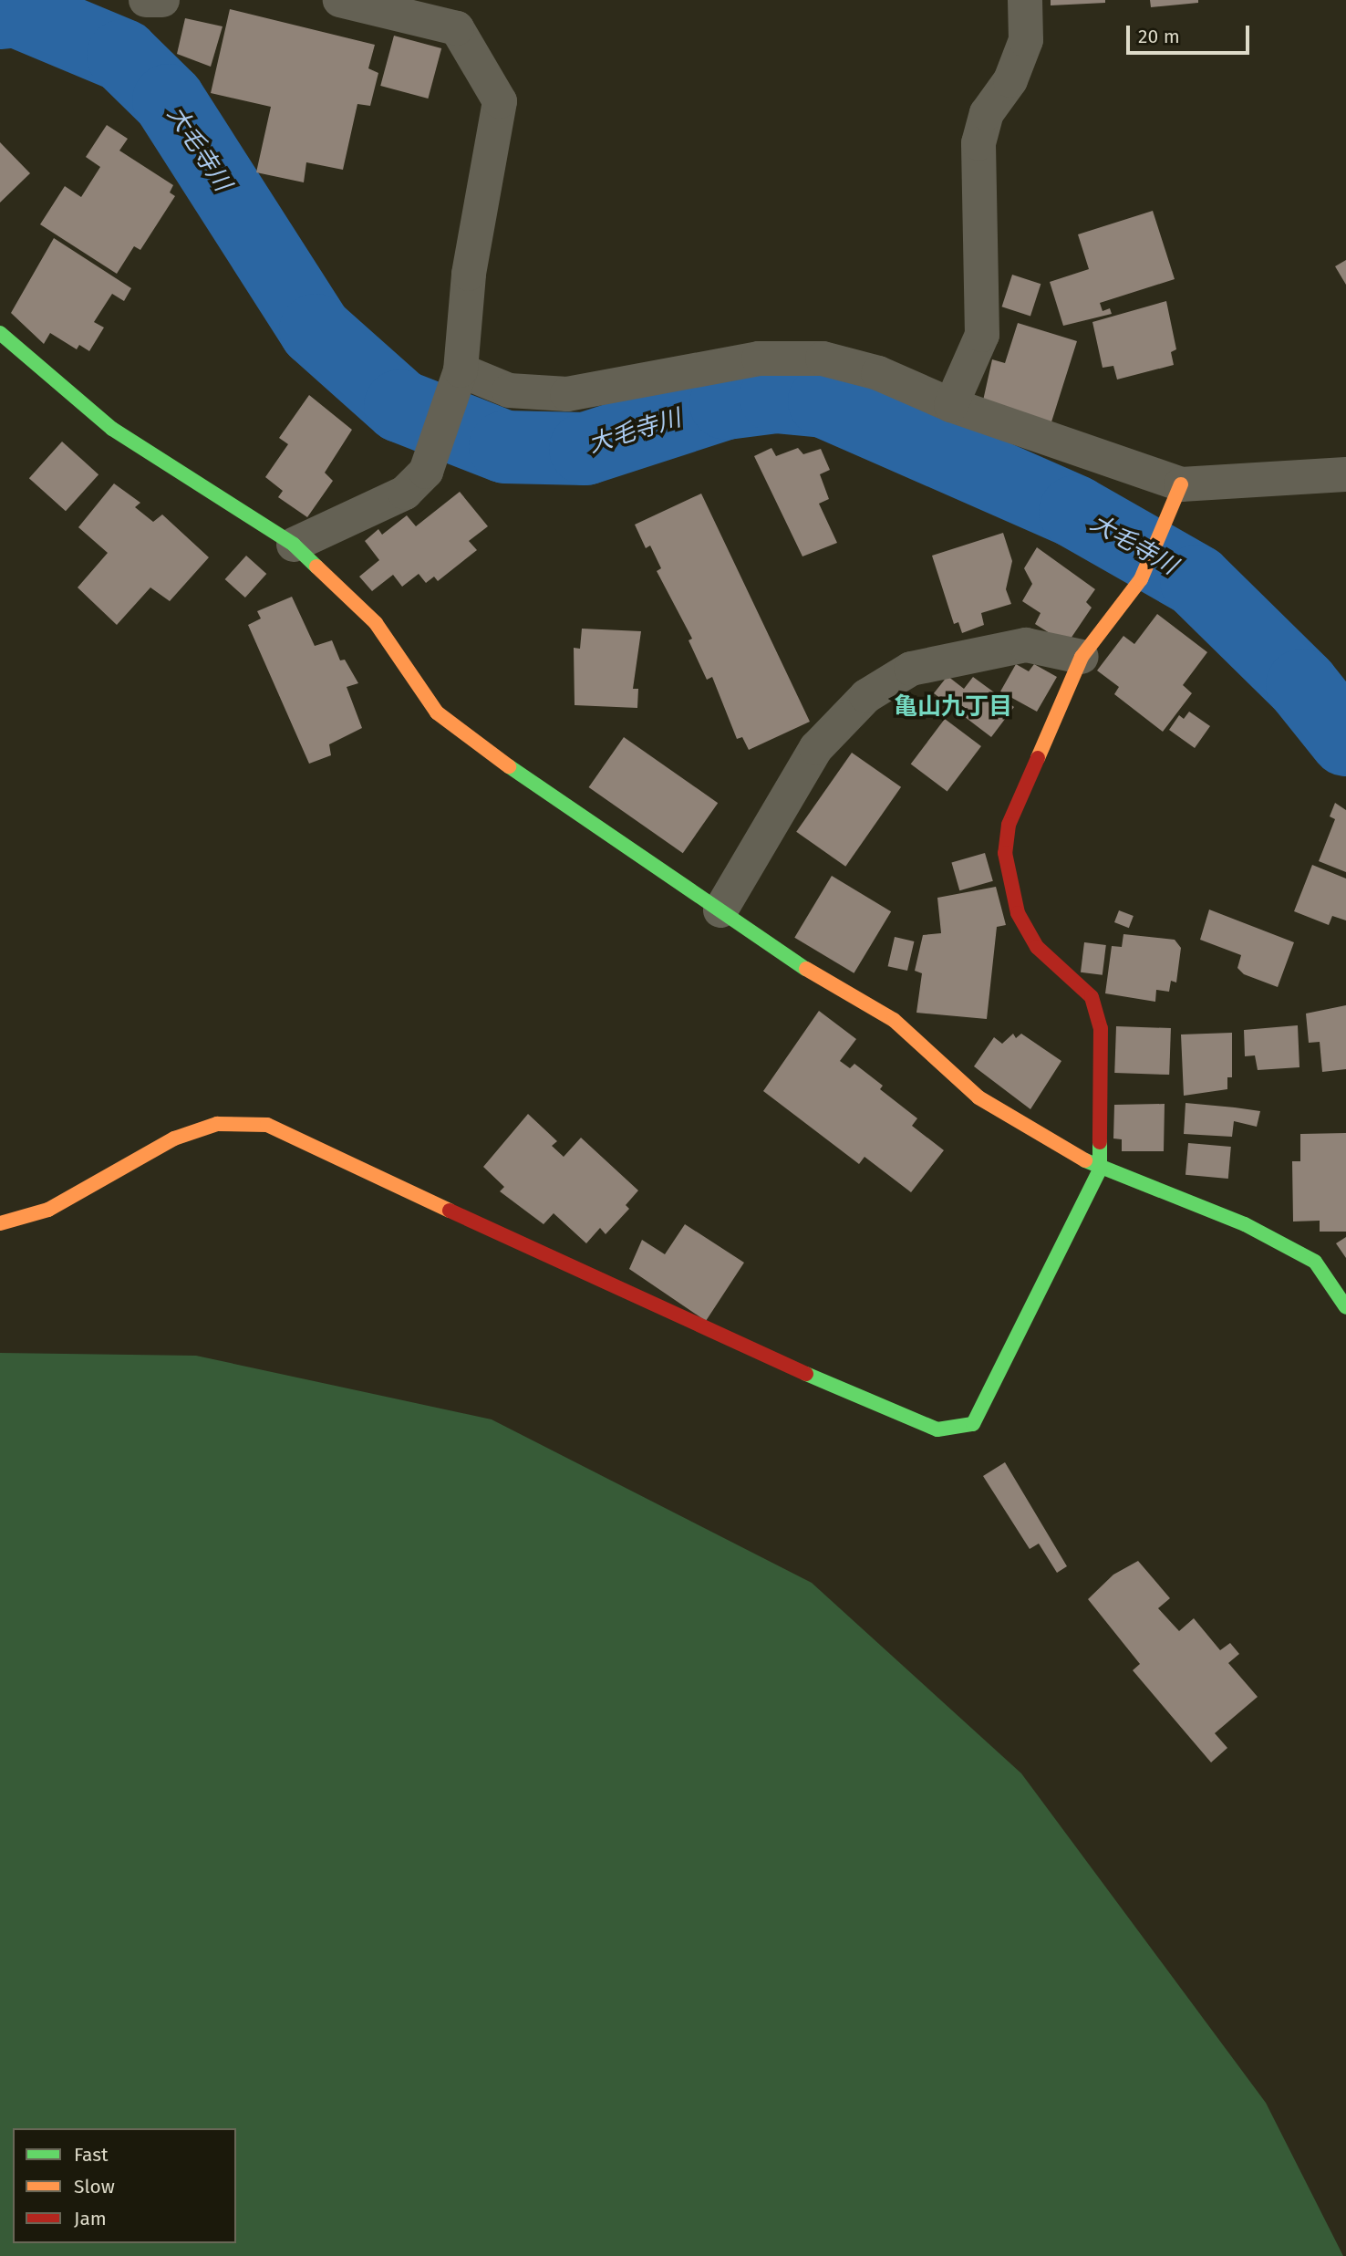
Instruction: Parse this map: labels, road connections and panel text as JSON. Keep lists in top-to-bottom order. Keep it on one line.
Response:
{"districts":["亀山九丁目"],"water":["大毛寺川"],"legend":["Fast","Slow","Jam"],"scale_bar":"20 m"}
